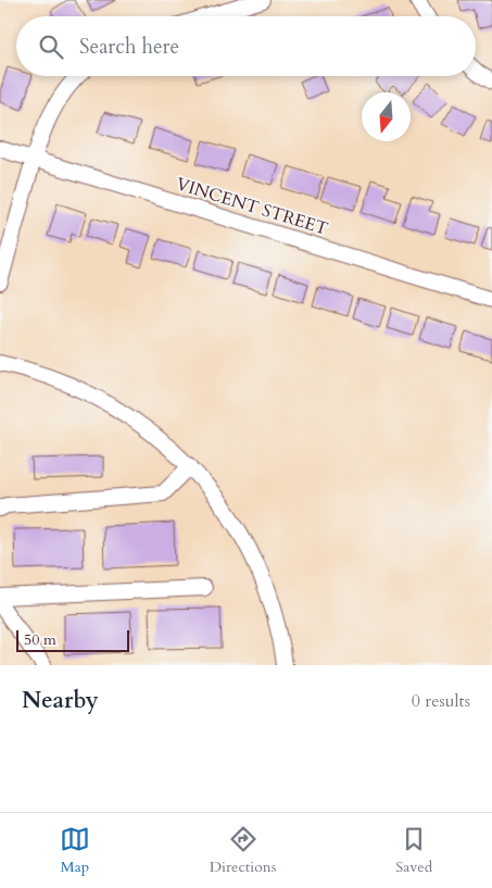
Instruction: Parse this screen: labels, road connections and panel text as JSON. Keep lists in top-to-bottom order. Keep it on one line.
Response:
{"streets":{"street":["VINCENT STREET"]},"scale_bar":"50 m","north":"bottom","page":{"search":"Search here","scale":"50 m","heading":["Nearby","0 results"],"nav":["Map","Directions","Saved"]}}
